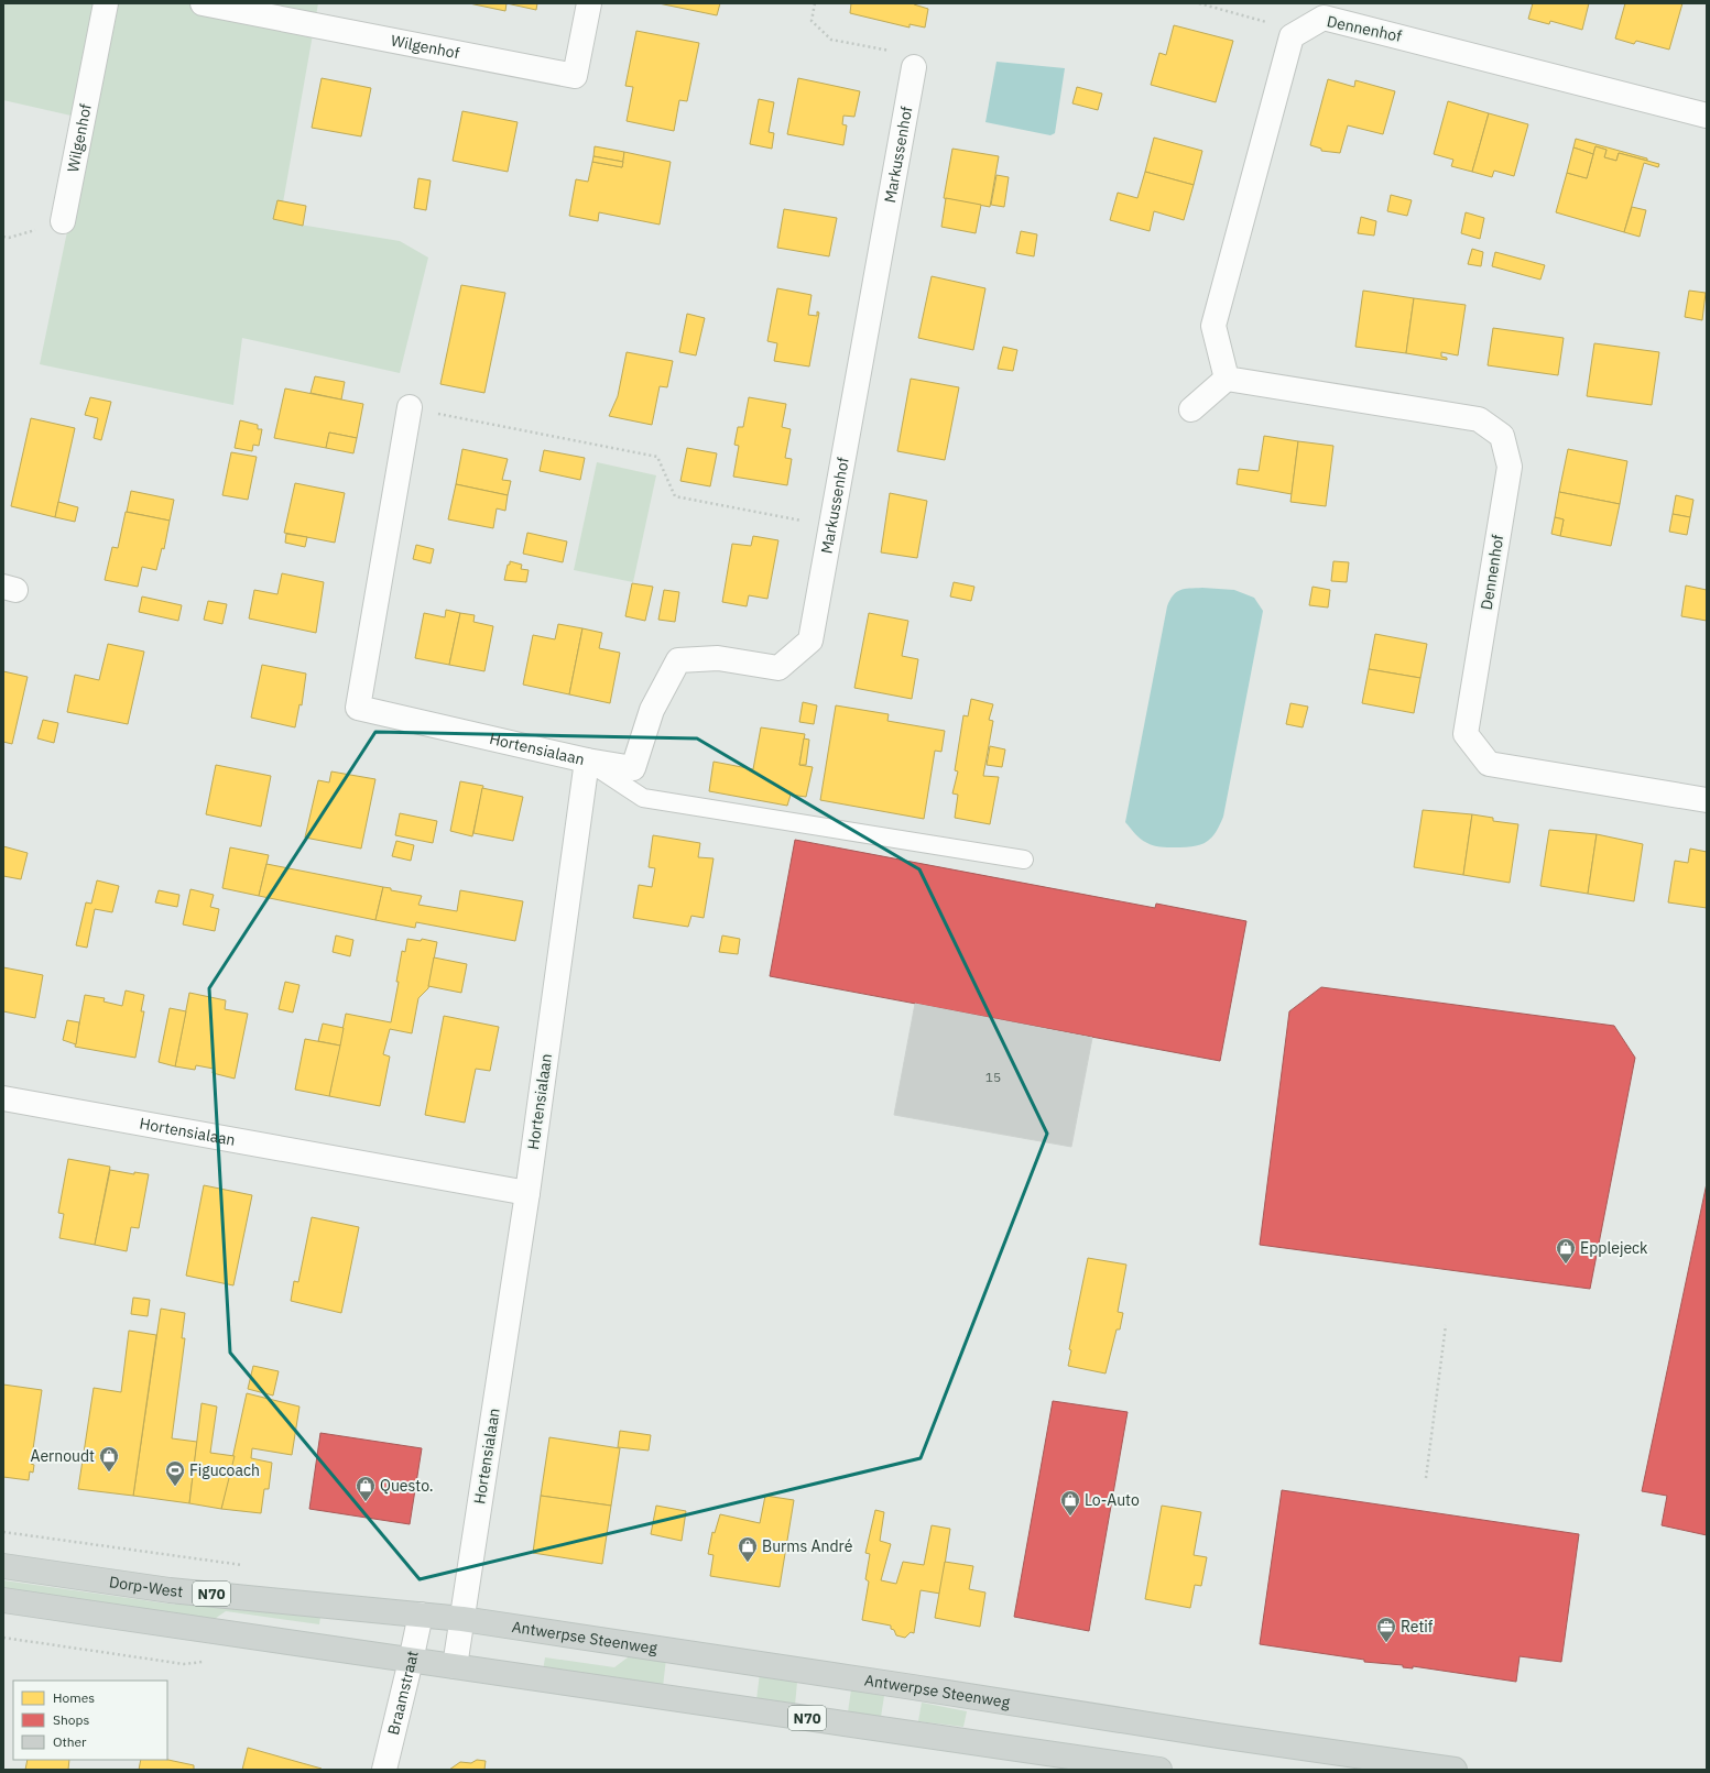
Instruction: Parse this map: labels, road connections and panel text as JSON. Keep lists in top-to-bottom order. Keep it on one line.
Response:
{"streets":{"main road":["Dorp-West","N70","Antwerpse Steenweg"],"street":["Dennenhof","Wilgenhof","Markussenhof","Hortensialaan","Braamstraat"]},"crossings":[["Markussenhof","Hortensialaan"],["Hortensialaan","N70"],["Hortensialaan","Antwerpse Steenweg"],["Dorp-West","Antwerpse Steenweg"],["Dorp-West","Braamstraat"],["N70","Braamstraat"],["Antwerpse Steenweg","Braamstraat"]],"places":{"shop":["Epplejeck","Aernoudt","Questo.","Lo-Auto","Burms André"],"sports":["Figucoach"],"office":["Retif"]},"house_numbers":["15"],"legend":["Homes","Shops","Other"]}
